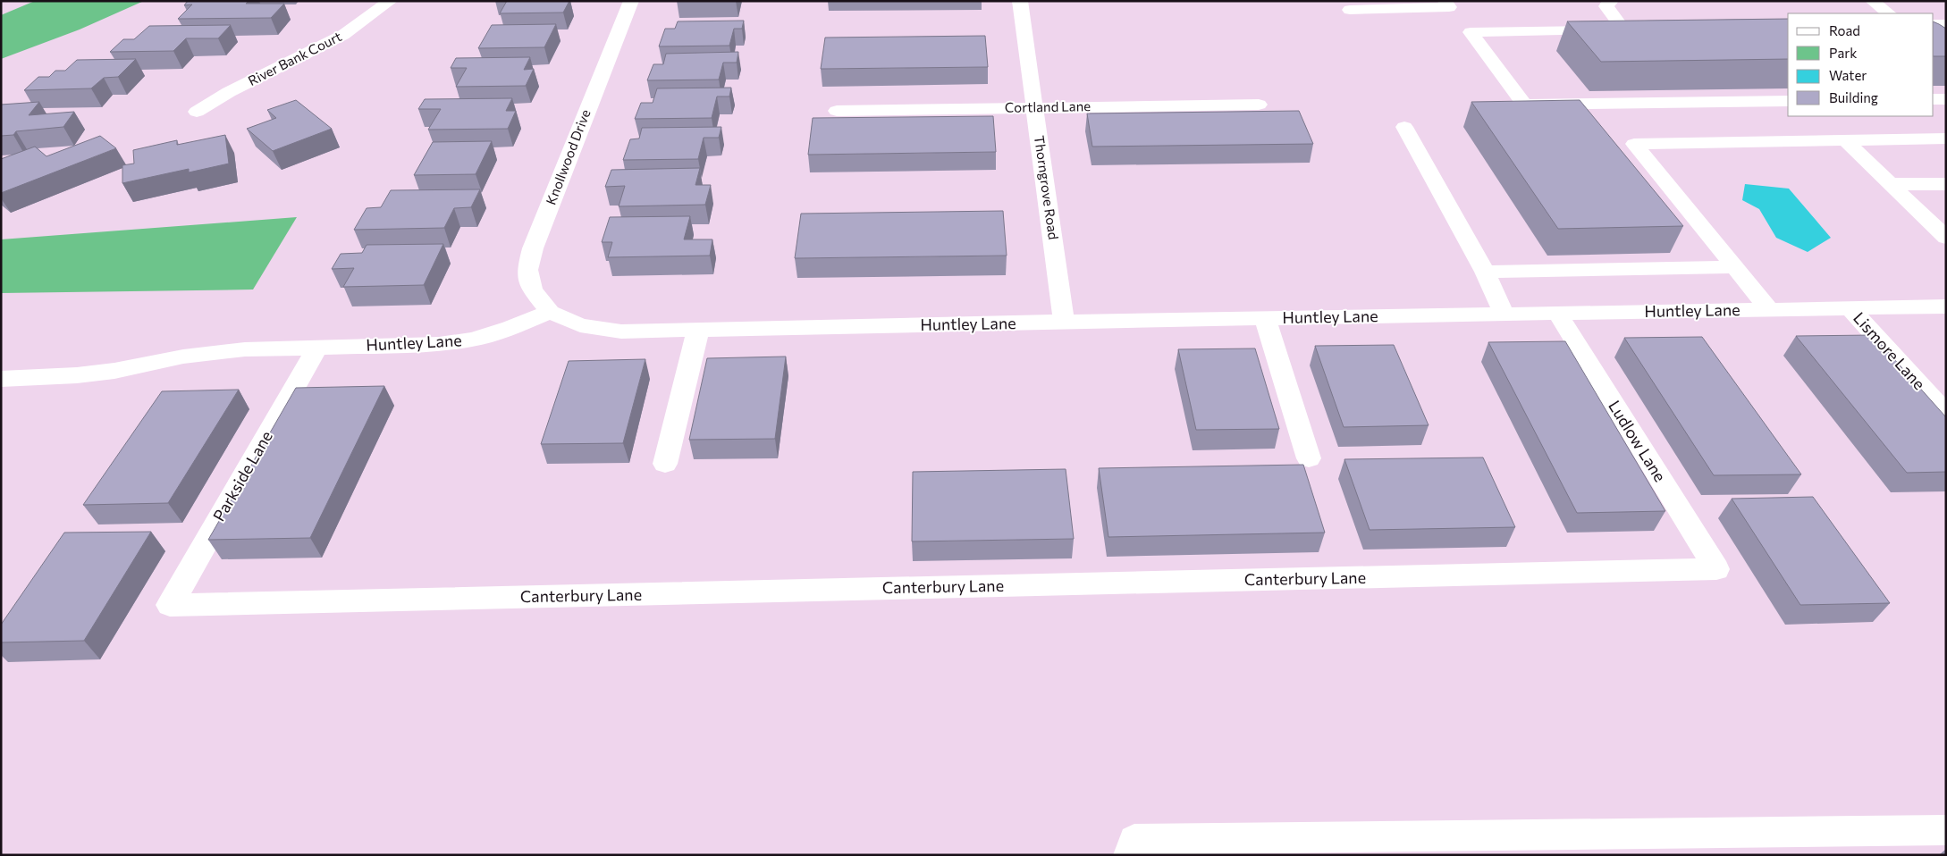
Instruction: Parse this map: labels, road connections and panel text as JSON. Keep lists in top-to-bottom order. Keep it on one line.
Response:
{"streets":{"street":["River Bank Court","Cortland Lane","Knollwood Drive","Thorngrove Road","Huntley Lane","Lismore Lane","Ludlow Lane","Parkside Lane","Canterbury Lane"]},"crossings":[["Cortland Lane","Thorngrove Road"],["Knollwood Drive","Huntley Lane"],["Thorngrove Road","Huntley Lane"],["Huntley Lane","Lismore Lane"],["Huntley Lane","Ludlow Lane"],["Huntley Lane","Parkside Lane"],["Ludlow Lane","Canterbury Lane"],["Parkside Lane","Canterbury Lane"]],"legend":["Road","Park","Water","Building"]}
